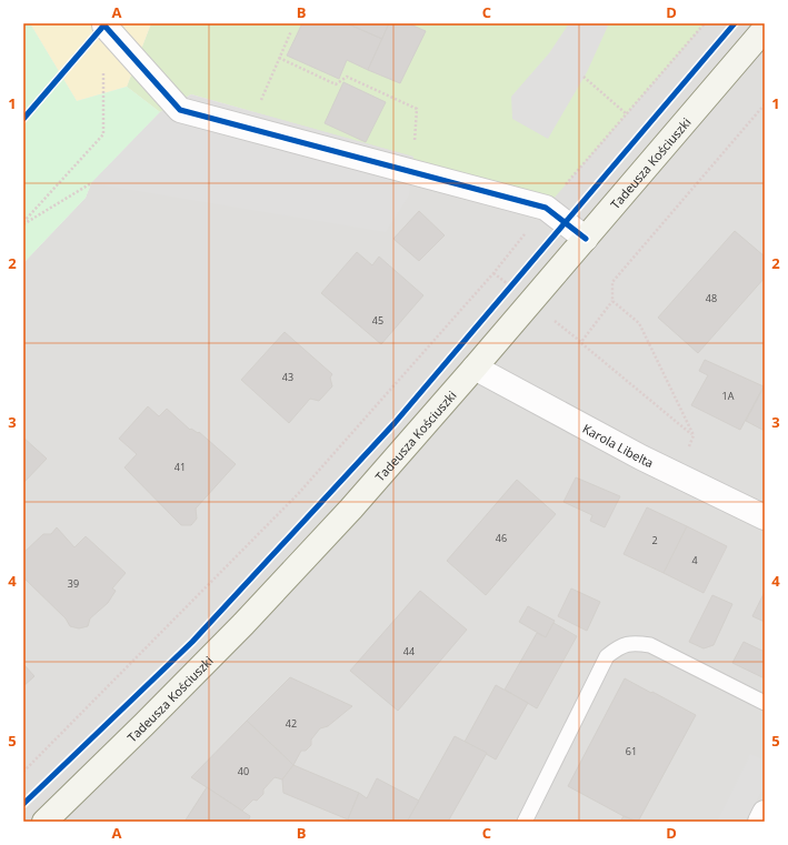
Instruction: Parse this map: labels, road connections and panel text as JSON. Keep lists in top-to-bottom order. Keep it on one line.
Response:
{"streets":{"main road":["Tadeusza Kościuszki"],"street":["Karola Libelta"]},"crossings":[["Tadeusza Kościuszki","Karola Libelta"]],"house_numbers":["48","45","43","1A","41","46","2","4","39","44","42","61","40"],"grid":{"columns":["A","B","C","D"],"rows":["1","2","3","4","5"]}}
